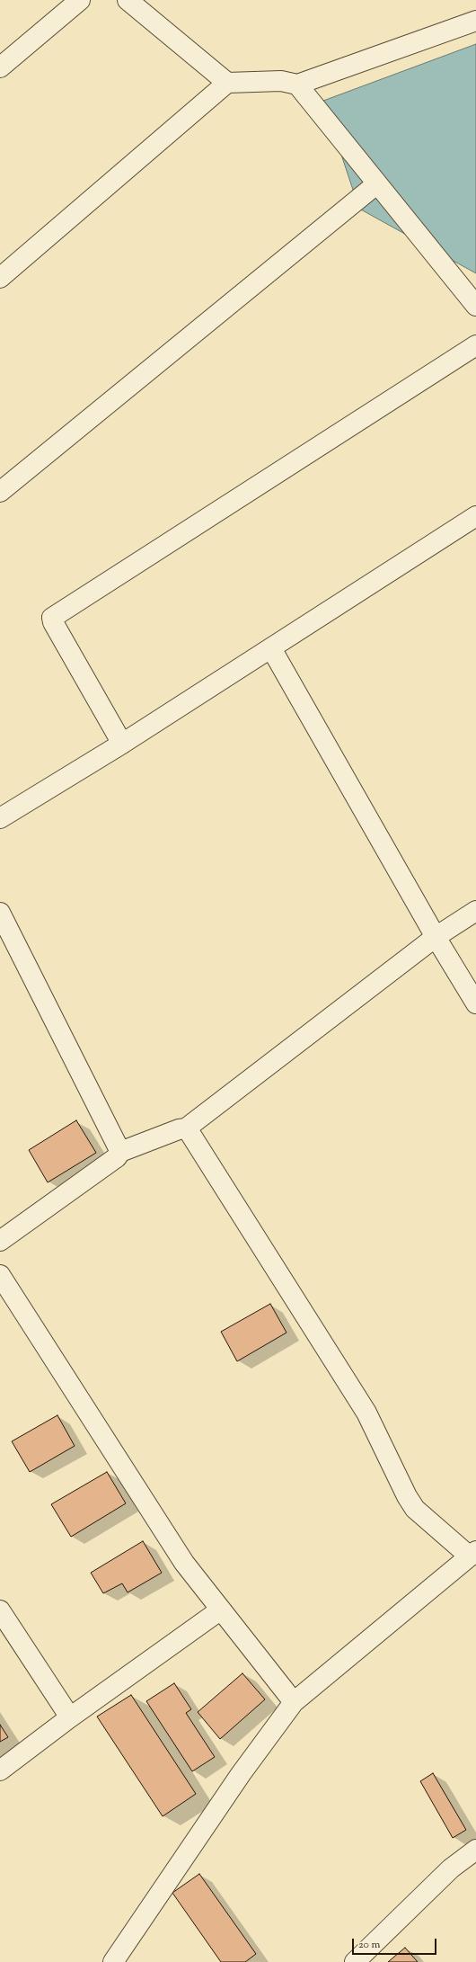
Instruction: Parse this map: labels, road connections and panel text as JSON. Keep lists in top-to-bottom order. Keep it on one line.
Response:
{"scale_bar":"20 m"}
